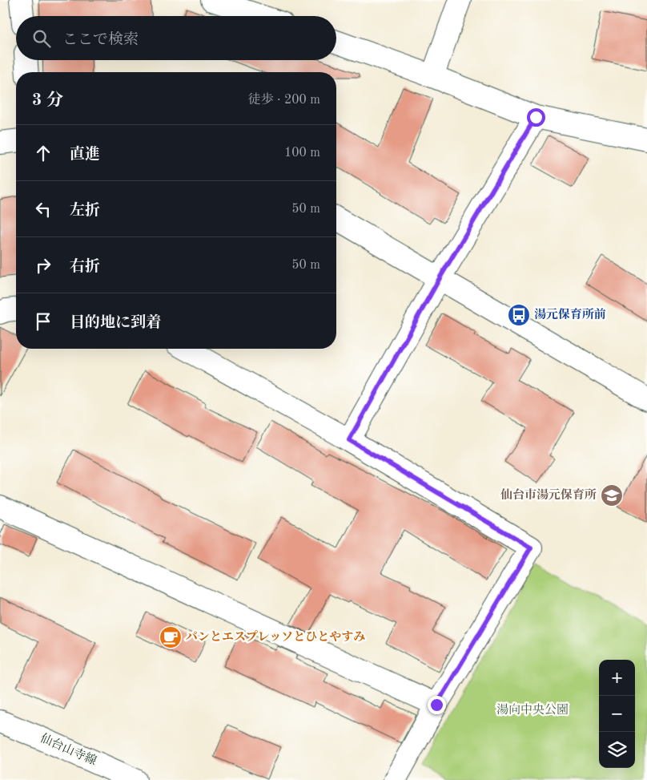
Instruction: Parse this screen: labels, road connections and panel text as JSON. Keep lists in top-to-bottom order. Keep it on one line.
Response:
{"streets":{"street":["仙台山寺線"]},"parks":["湯向中央公園"],"places":{"bus stop":["湯元保育所前"],"school or university":["仙台市湯元保育所"],"cafe":["パンとエスプレッソとひとやすみ"]},"page":{"search":"ここで検索","heading":["3 分","徒歩 · 200 m"],"list":[["直進","100 m"],["左折","50 m"],["右折","50 m"],"目的地に到着"],"map_buttons":["+","−"]}}
